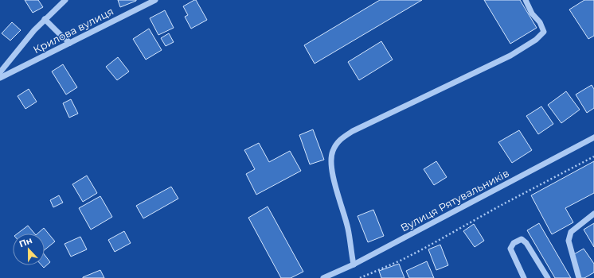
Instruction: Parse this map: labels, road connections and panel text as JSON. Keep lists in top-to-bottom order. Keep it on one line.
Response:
{"streets":{"street":["Крилова вулиця","Вулиця Рятувальників"]},"north":"top"}
